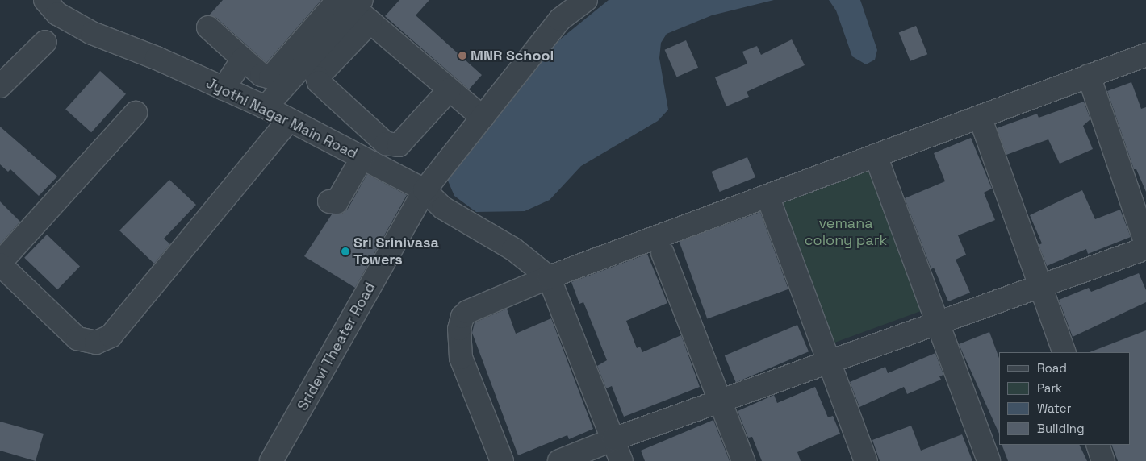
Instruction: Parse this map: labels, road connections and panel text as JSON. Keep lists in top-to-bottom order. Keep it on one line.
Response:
{"streets":{"street":["Jyothi Nagar Main Road","Sridevi Theater Road"]},"crossings":[["Jyothi Nagar Main Road","Sridevi Theater Road"]],"parks":["vemana colony park"],"places":["MNR School","Sri Srinivasa Towers"],"legend":["Road","Park","Water","Building"]}
